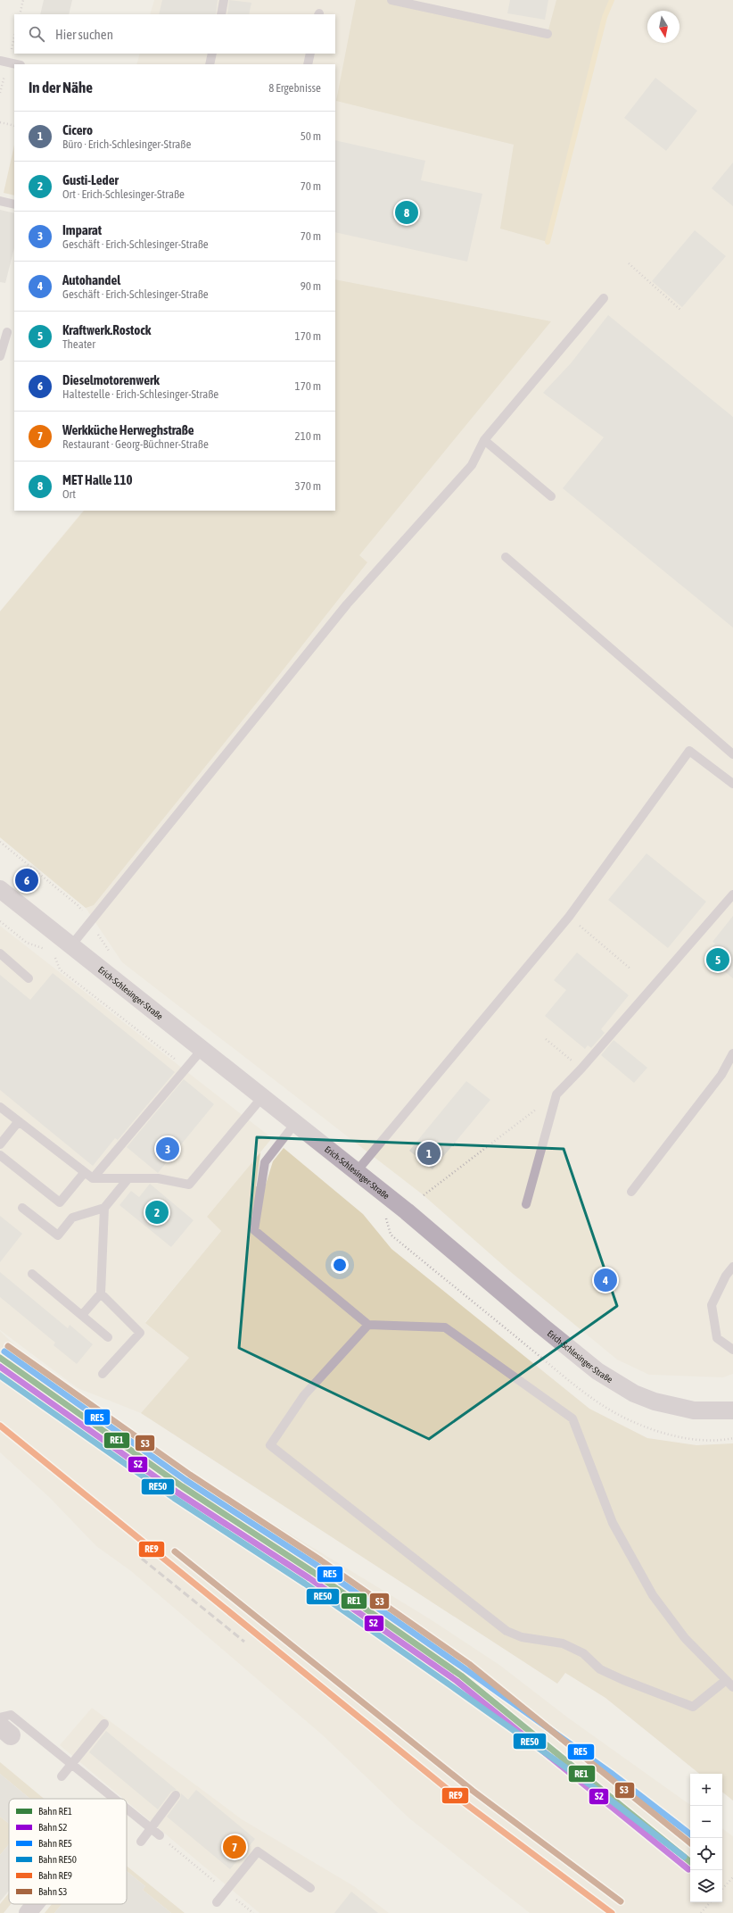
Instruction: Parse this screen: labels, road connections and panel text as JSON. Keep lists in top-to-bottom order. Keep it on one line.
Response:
{"streets":{"street":["Erich-Schlesinger-Straße"]},"lines":["rail line S3","rail line RE5","rail line RE1","rail line S2","rail line RE50","rail line RE9"],"legend":["Bahn RE1","Bahn S2","Bahn RE5","Bahn RE50","Bahn RE9","Bahn S3"],"north":"bottom","page":{"search":"Hier suchen","heading":["In der Nähe","8 Ergebnisse"],"list":[{"mark":"1","name":"Cicero","note":"Büro · Erich-Schlesinger-Straße","value":"50 m"},{"mark":"2","name":"Gusti-Leder","note":"Ort · Erich-Schlesinger-Straße","value":"70 m"},{"mark":"3","name":"Imparat","note":"Geschäft · Erich-Schlesinger-Straße","value":"70 m"},{"mark":"4","name":"Autohandel","note":"Geschäft · Erich-Schlesinger-Straße","value":"90 m"},{"mark":"5","name":"Kraftwerk.Rostock","note":"Theater","value":"170 m"},{"mark":"6","name":"Dieselmotorenwerk","note":"Haltestelle · Erich-Schlesinger-Straße","value":"170 m"},{"mark":"7","name":"Werkküche Herweghstraße","note":"Restaurant · Georg-Büchner-Straße","value":"210 m"},{"mark":"8","name":"MET Halle 110","note":"Ort","value":"370 m"}],"pins":["8","6","5","3","1","2","4","7"],"map_buttons":["+","−"]}}
